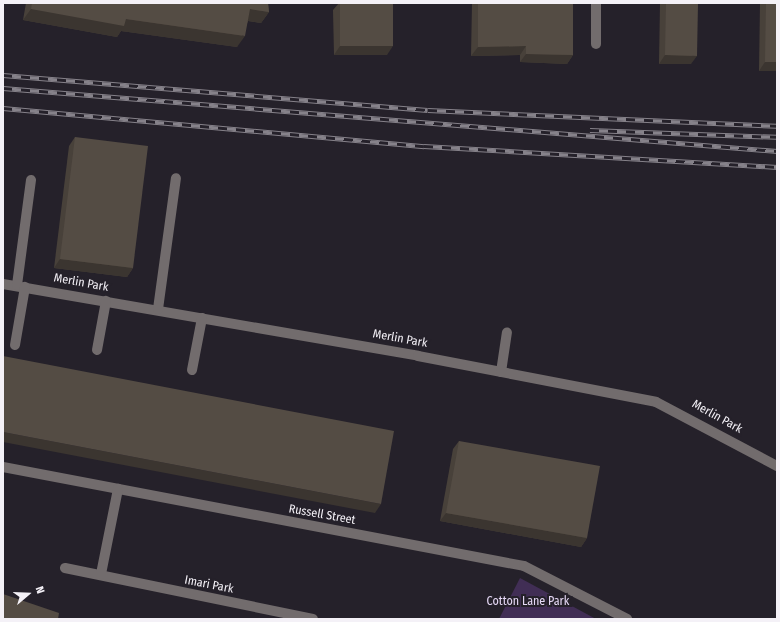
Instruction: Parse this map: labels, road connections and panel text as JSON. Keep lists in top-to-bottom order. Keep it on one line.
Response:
{"streets":{"street":["Merlin Park","Russell Street","Imari Park"]},"parks":["Cotton Lane Park"],"north":"right"}
